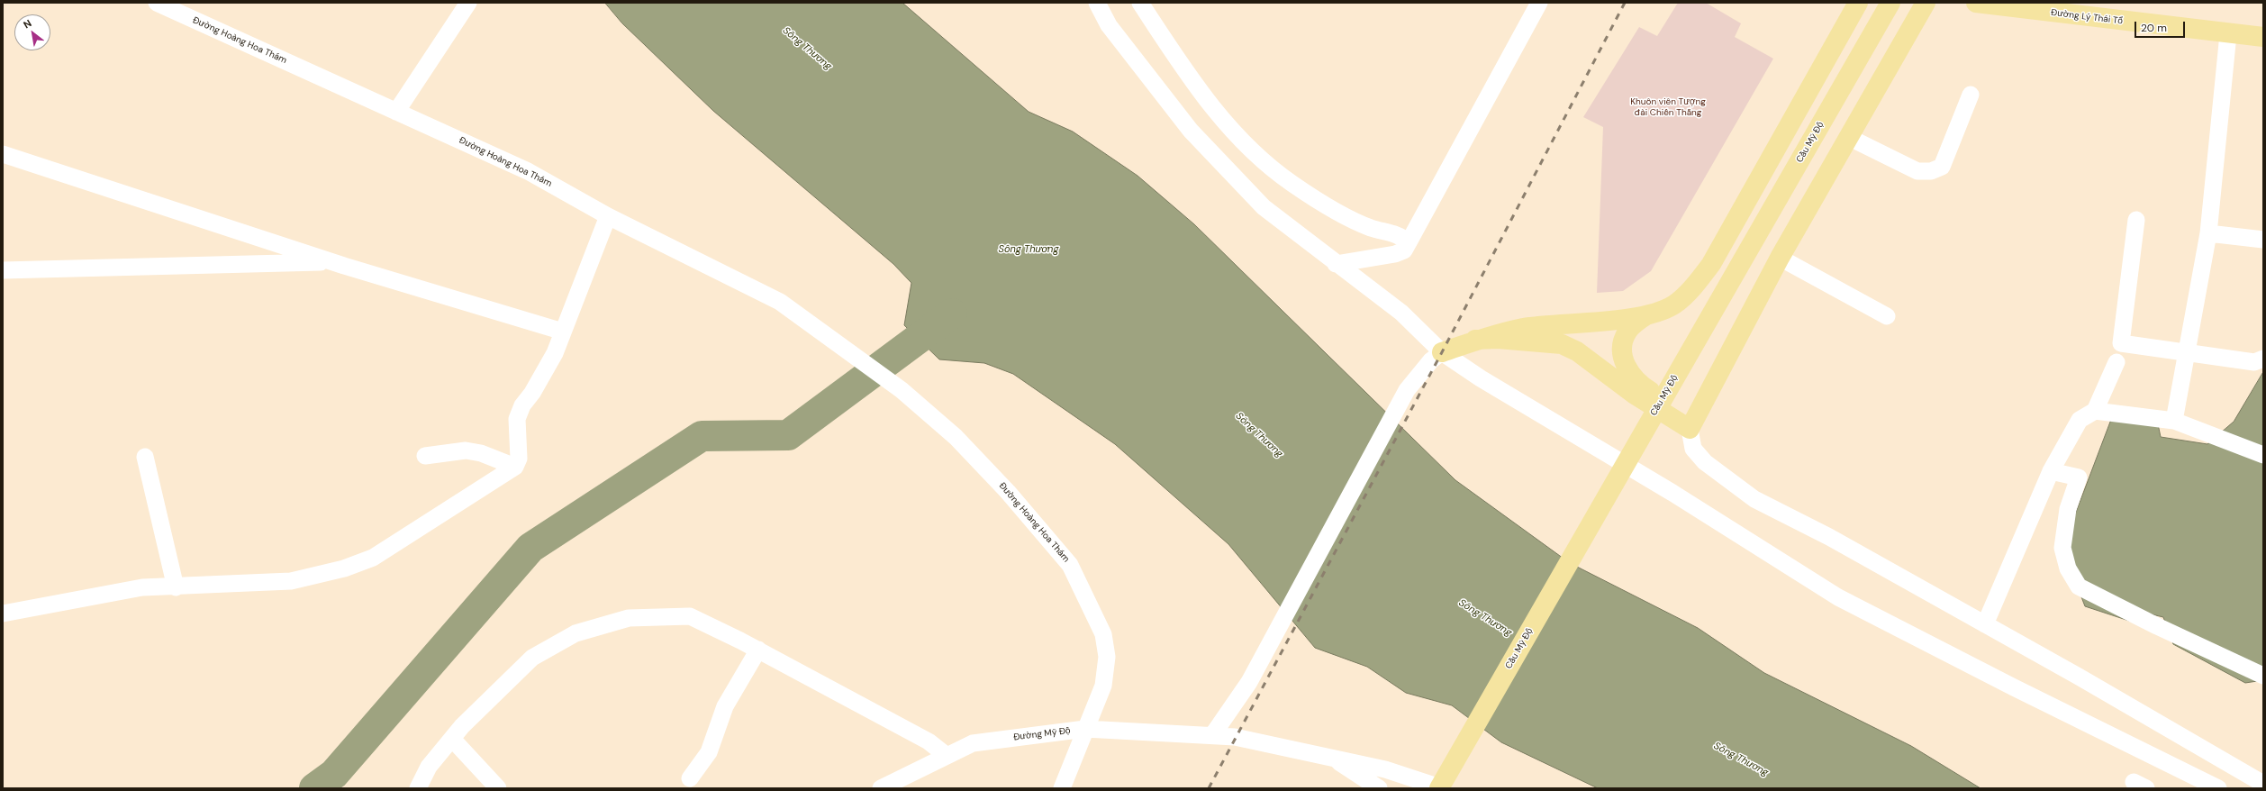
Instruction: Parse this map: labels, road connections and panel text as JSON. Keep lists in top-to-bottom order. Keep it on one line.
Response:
{"streets":{"main road":["Đường Lý Thái Tổ","Cầu Mỹ Độ"],"street":["Đường Hoàng Hoa Thám","Đường Mỹ Độ"]},"crossings":[["Đường Hoàng Hoa Thám","Đường Mỹ Độ"]],"water":["Sông Thương"],"parks":["Khuôn viên Tượng đài Chiến Thắng"],"scale_bar":"20 m","north":"top left"}
